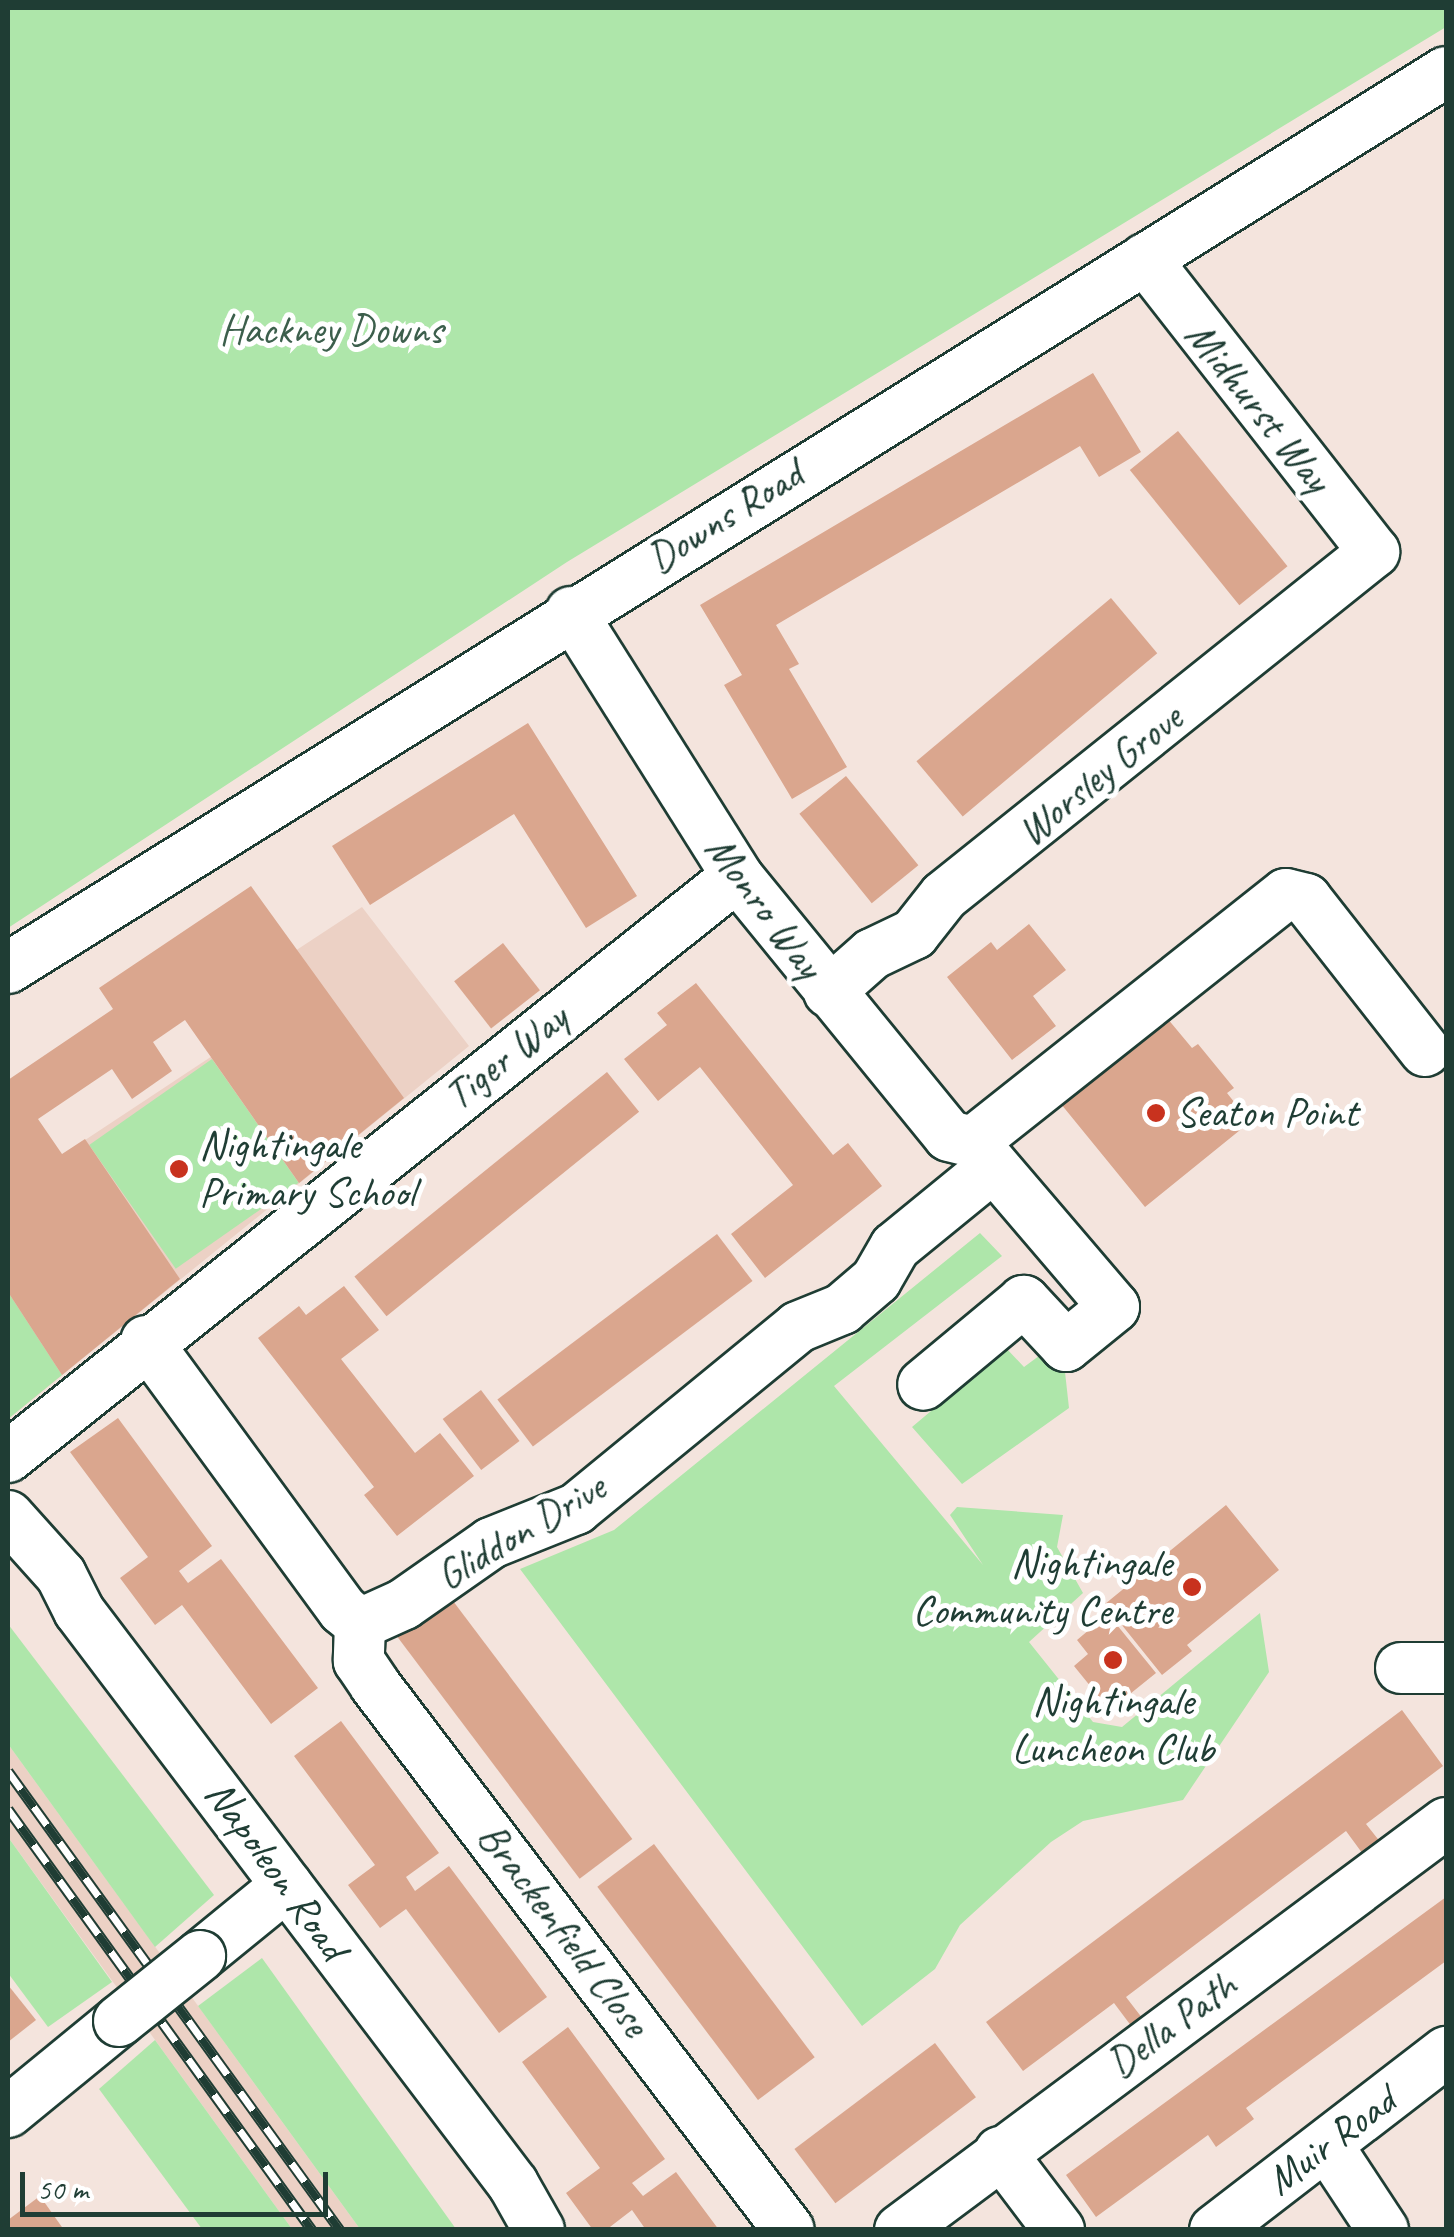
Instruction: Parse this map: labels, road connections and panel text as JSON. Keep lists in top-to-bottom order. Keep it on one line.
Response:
{"streets":{"street":["Midhurst Way","Downs Road","Worsley Grove","Monro Way","Tiger Way","Gliddon Drive","Napoleon Road","Brackenfield Close","Della Path","Muir Road"]},"crossings":[["Midhurst Way","Downs Road"],["Midhurst Way","Worsley Grove"],["Downs Road","Monro Way"],["Worsley Grove","Monro Way"],["Monro Way","Tiger Way"],["Monro Way","Gliddon Drive"],["Gliddon Drive","Brackenfield Close"]],"parks":["Hackney Downs"],"places":["Seaton Point","Nightingale Primary School","Nightingale Community Centre","Nightingale Luncheon Club"],"scale_bar":"50 m"}
